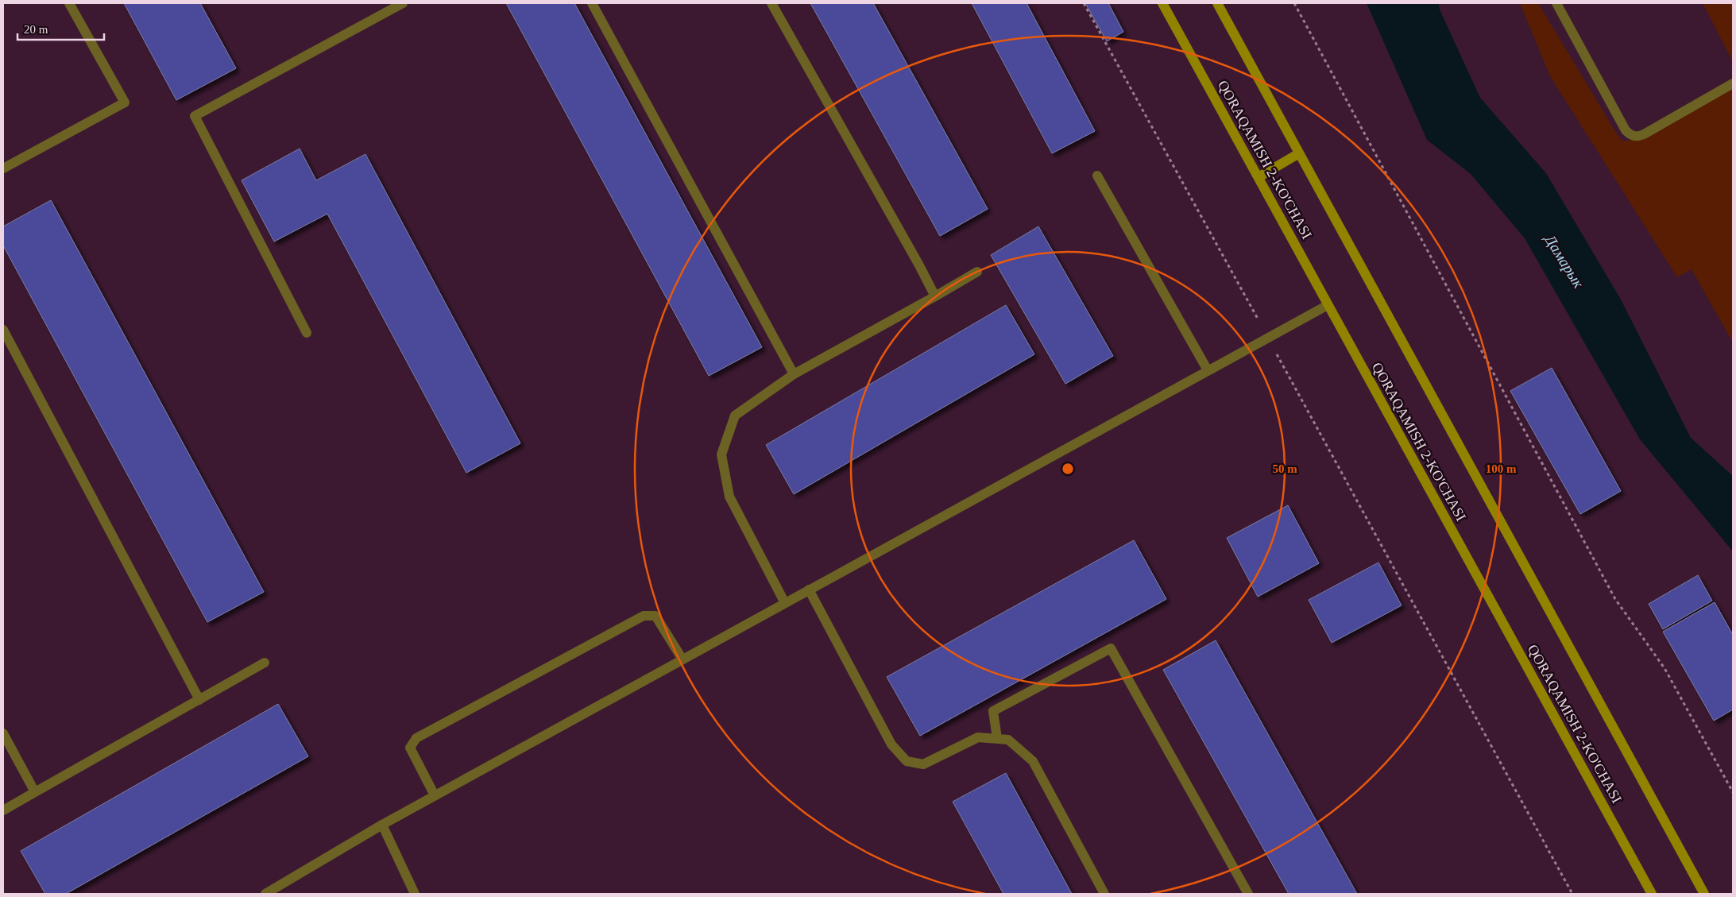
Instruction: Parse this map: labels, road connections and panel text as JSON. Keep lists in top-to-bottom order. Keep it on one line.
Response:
{"streets":{"main road":["QORAQAMISH 2-KO'CHASI"]},"water":["Дамарык"],"scale_bar":"20 m","rings":["50 m","100 m"]}
